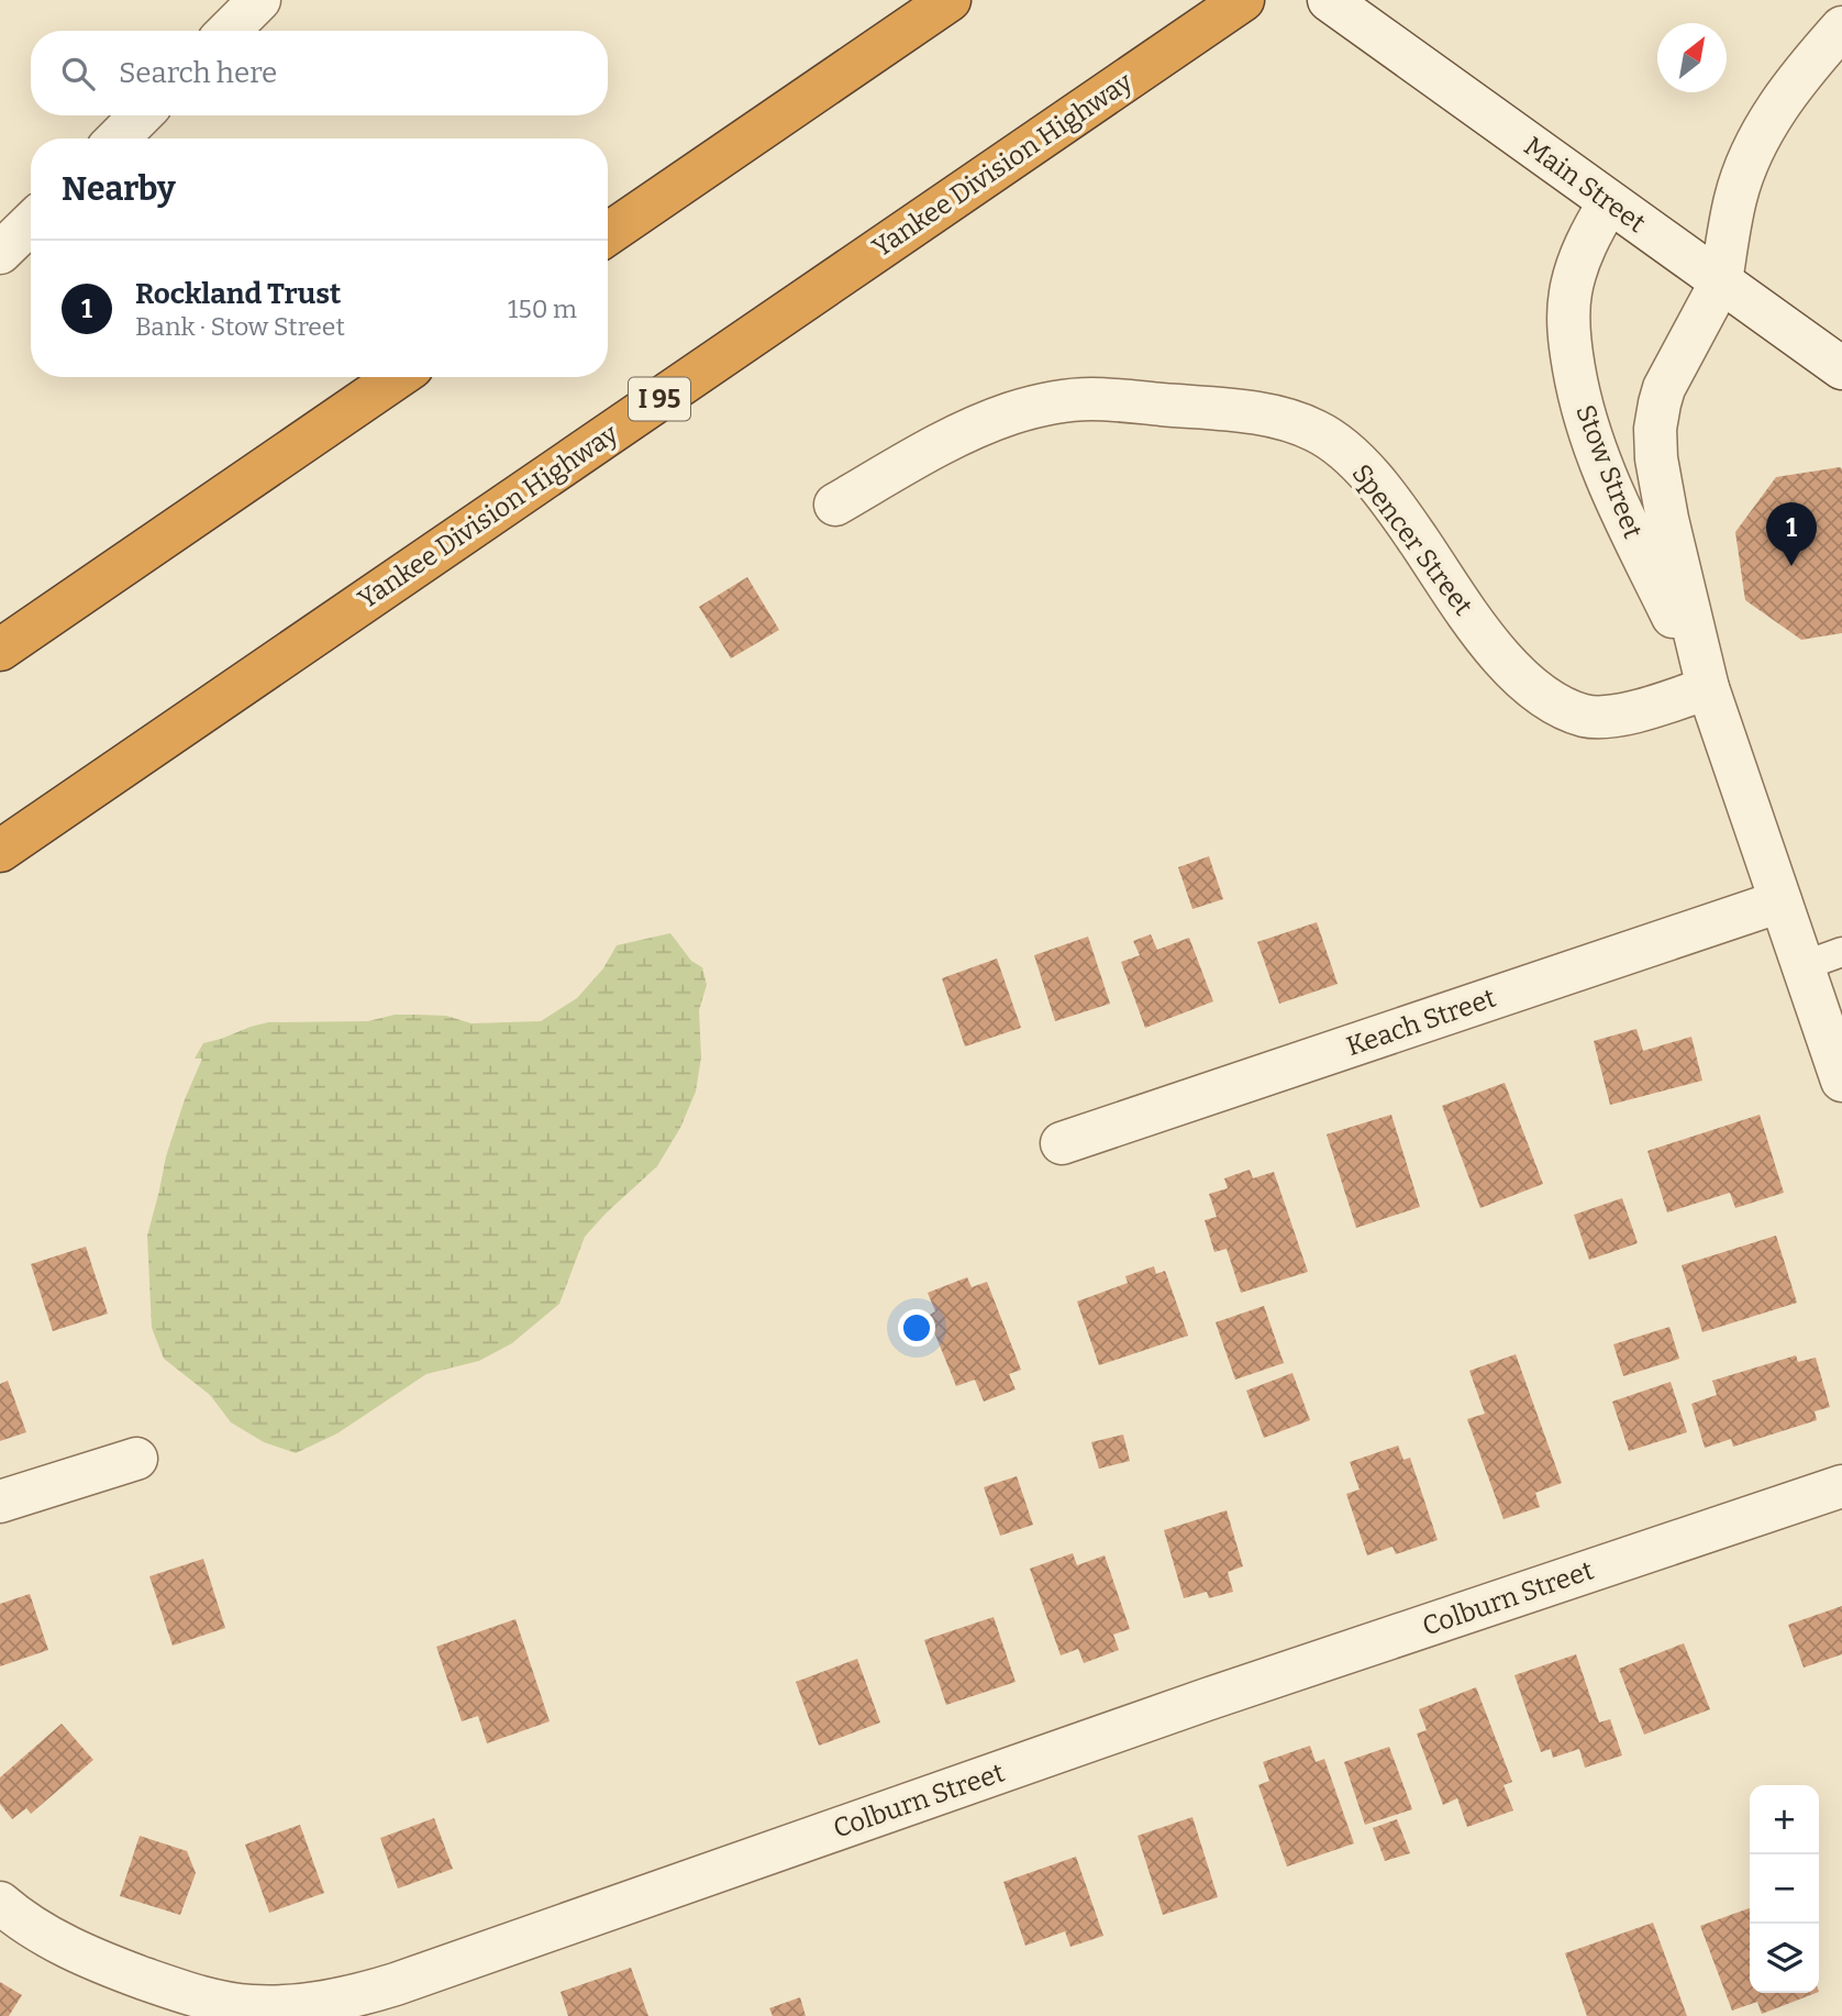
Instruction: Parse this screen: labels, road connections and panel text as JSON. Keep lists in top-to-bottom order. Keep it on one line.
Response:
{"streets":{"highway":["Yankee Division Highway","I 95"],"street":["Main Street","Stow Street","Spencer Street","Keach Street","Colburn Street"]},"crossings":[["Main Street","Stow Street"],["Stow Street","Spencer Street"],["Stow Street","Keach Street"]],"north":"top right","page":{"search":"Search here","heading":"Nearby","list":[{"mark":"1","name":"Rockland Trust","note":"Bank · Stow Street","value":"150 m"}],"pins":"1","map_buttons":["+","−"]}}
